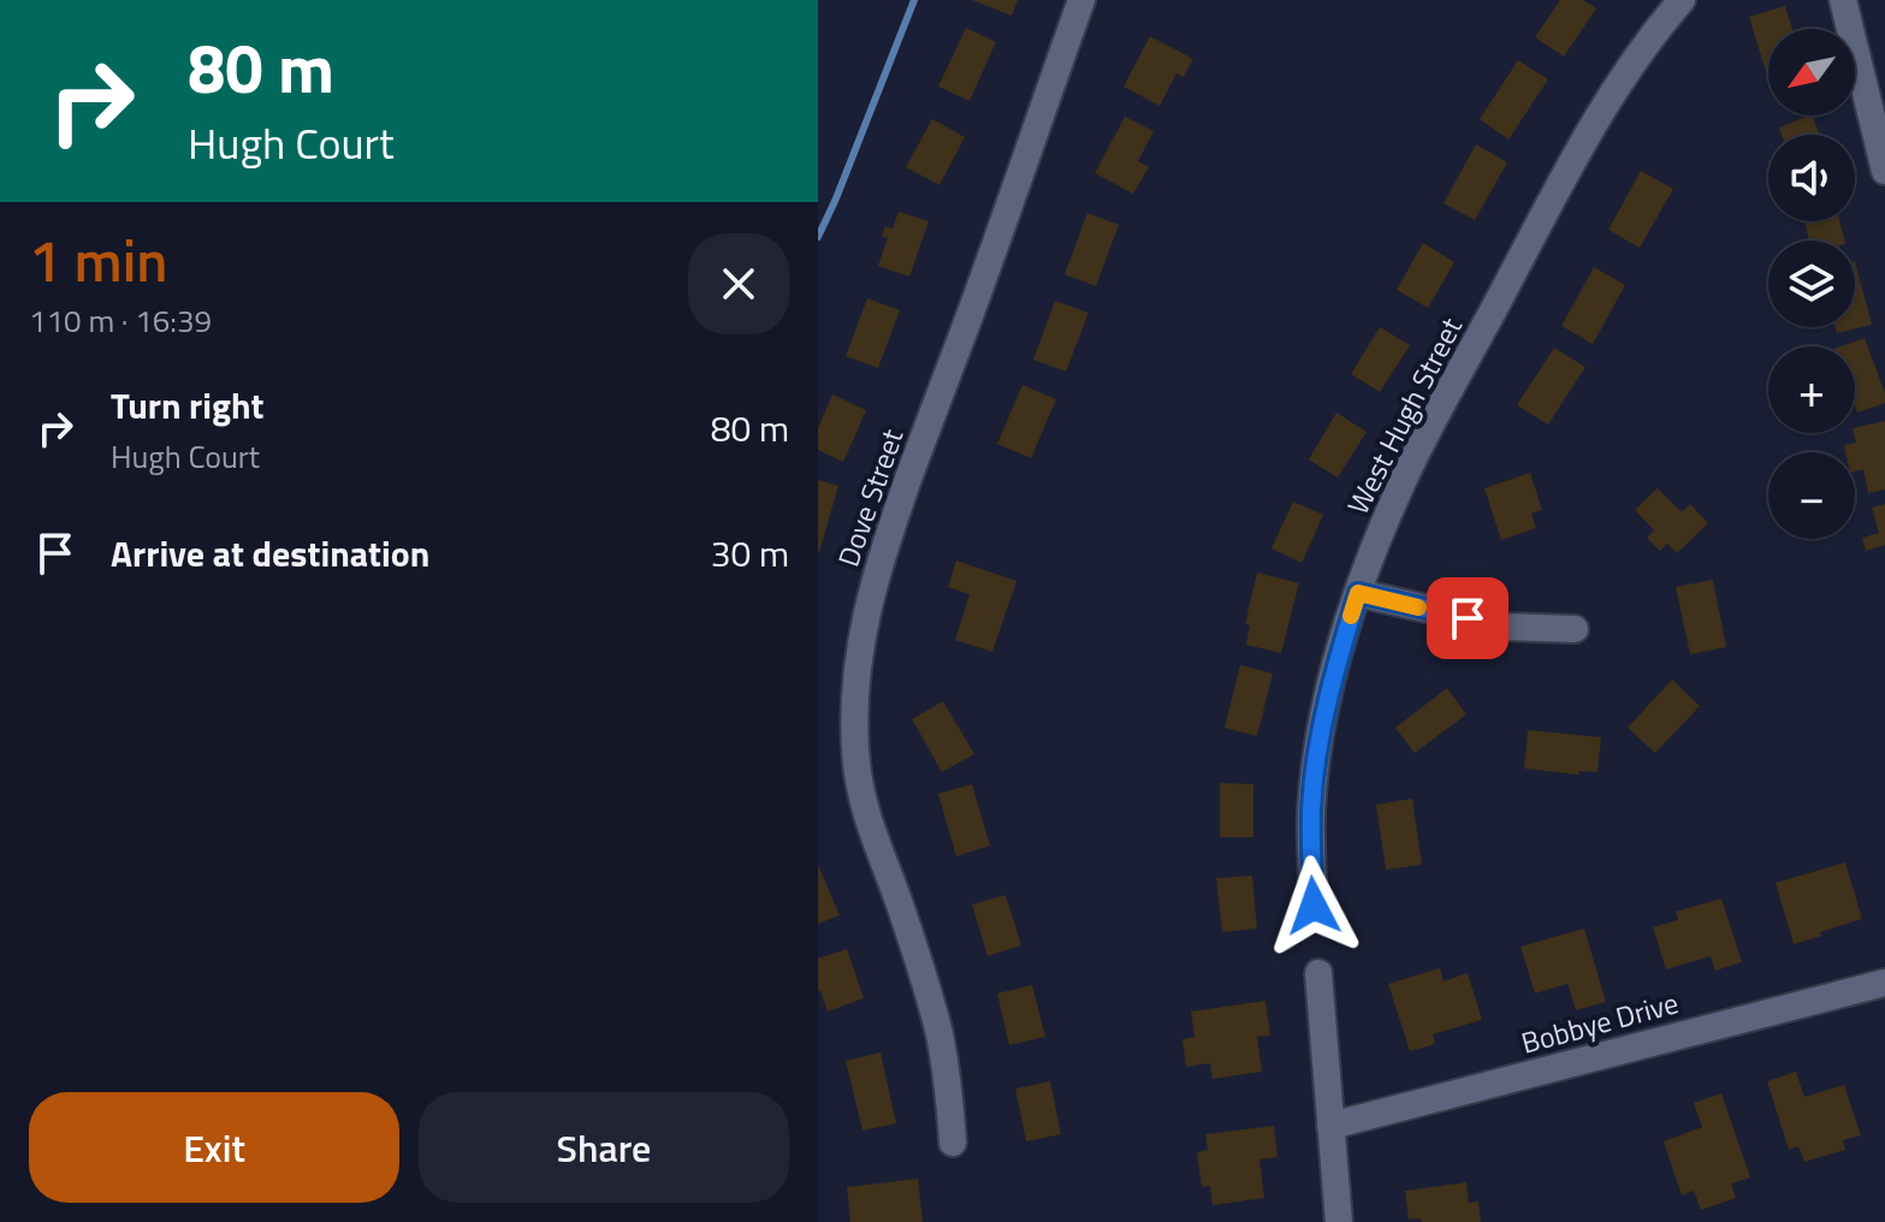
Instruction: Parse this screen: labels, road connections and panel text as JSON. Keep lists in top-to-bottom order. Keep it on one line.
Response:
{"streets":{"street":["West Hugh Street","Dove Street","Bobbye Drive"]},"north":"bottom left","page":{"turn":["80 m","Hugh Court"],"map_buttons":["+","−"],"heading":["1 min","110 m · 16:39"],"list":[{"name":"Turn right","note":"Hugh Court","value":"80 m"},{"name":"Arrive at destination","value":"30 m"}],"buttons":["Exit","Share"]}}
